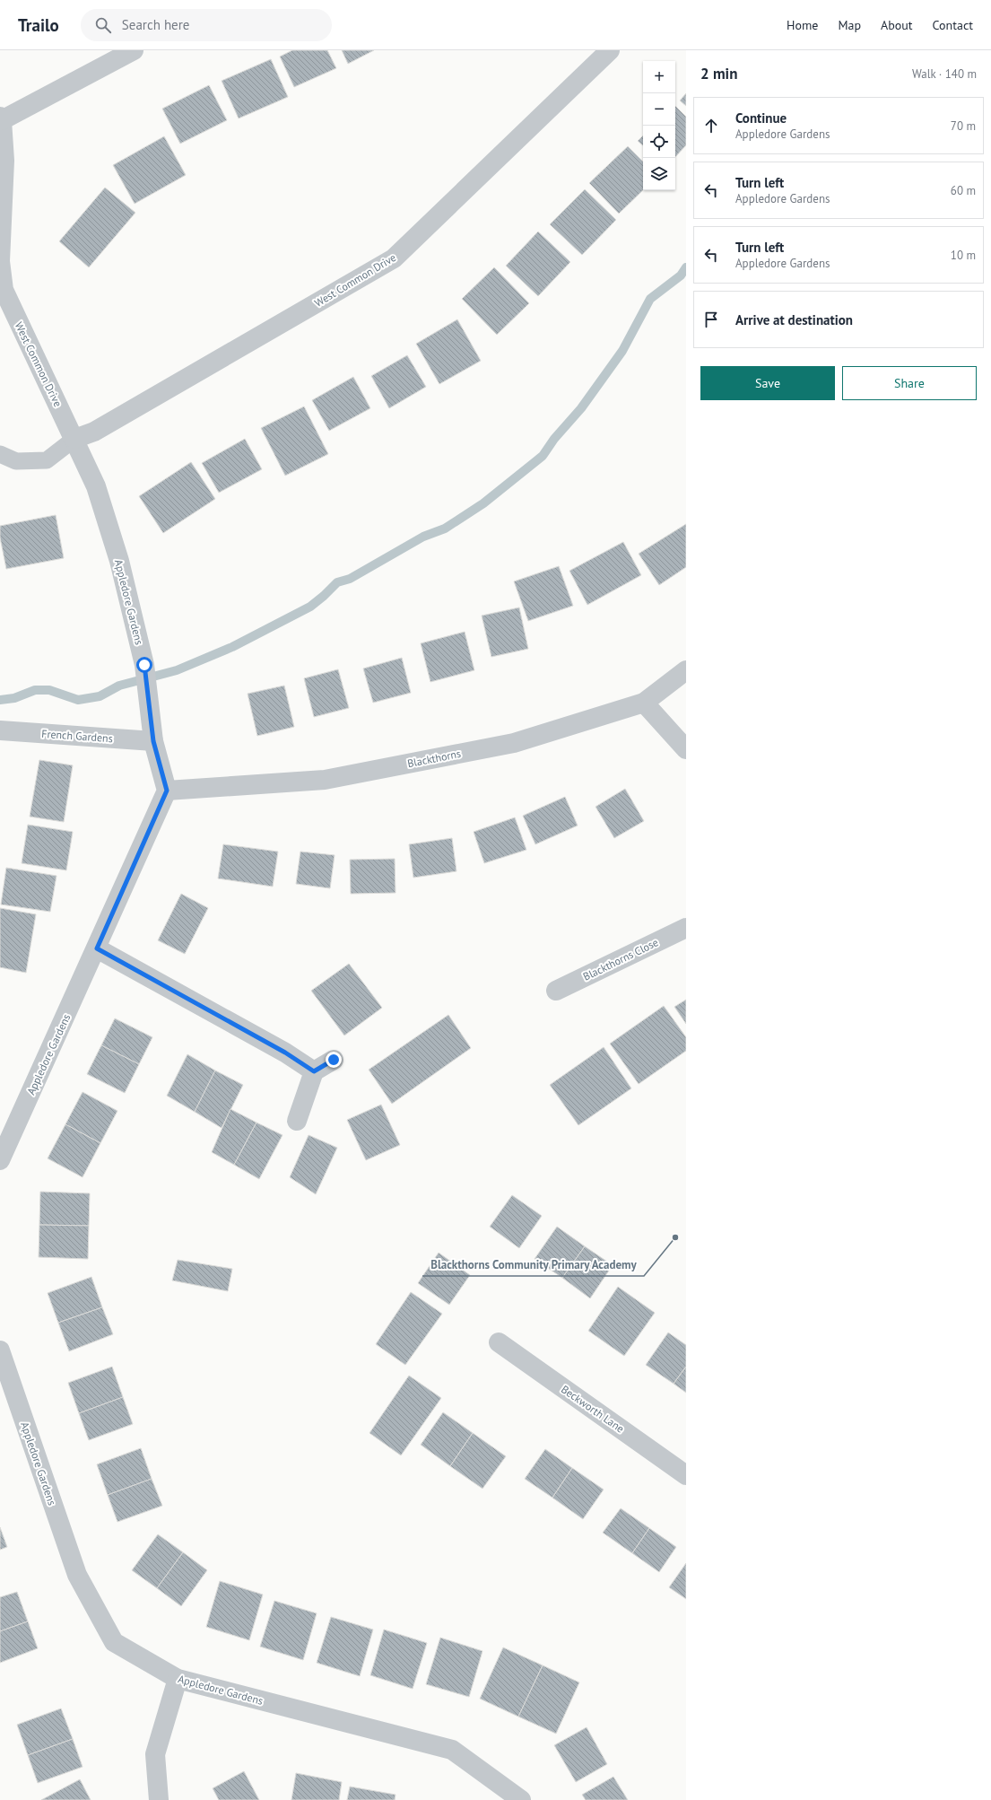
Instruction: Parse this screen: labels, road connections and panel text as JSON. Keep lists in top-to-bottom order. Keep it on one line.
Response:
{"streets":{"street":["West Common Drive","Appledore Gardens","French Gardens","Blackthorns","Blackthorns Close","Beckworth Lane"]},"crossings":[["West Common Drive","Appledore Gardens"],["Appledore Gardens","French Gardens"],["Appledore Gardens","Blackthorns"]],"places":["Blackthorns Community Primary Academy"],"page":{"header":"Trailo","search":"Search here","nav":["Home","Map","About","Contact"],"heading":["2 min","Walk · 140 m"],"map_buttons":["+","−"],"list":[["Continue","Appledore Gardens","70 m"],["Turn left","Appledore Gardens","60 m"],["Turn left","Appledore Gardens","10 m"],"Arrive at destination"],"buttons":["Save","Share"]}}
